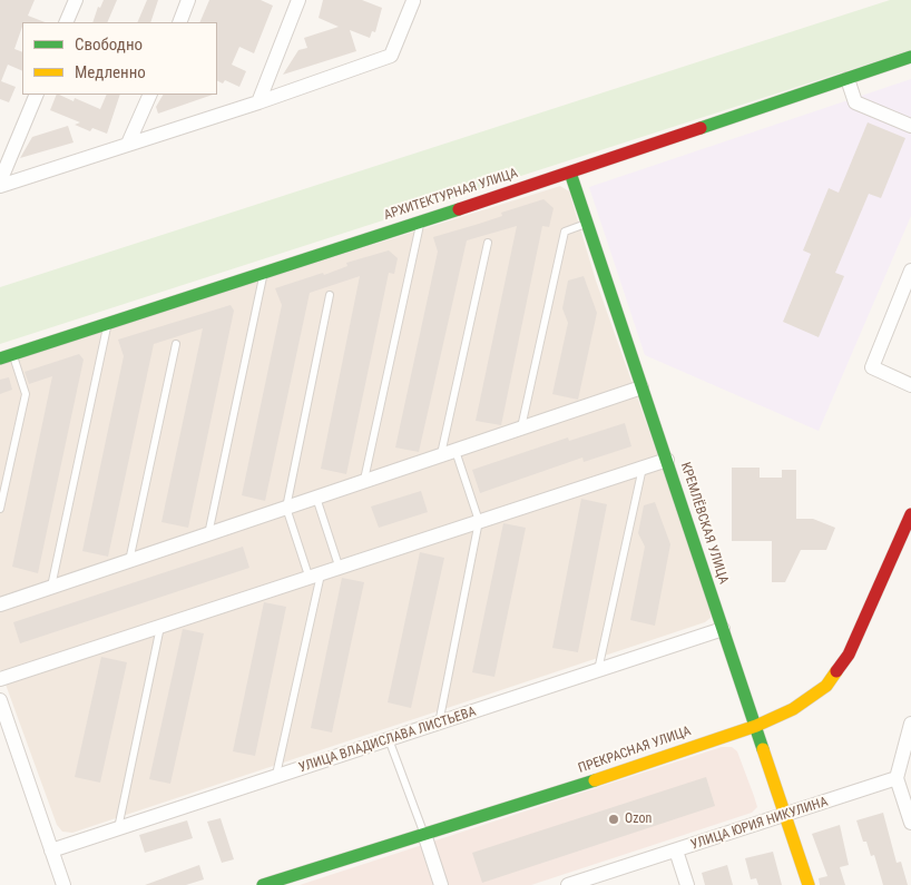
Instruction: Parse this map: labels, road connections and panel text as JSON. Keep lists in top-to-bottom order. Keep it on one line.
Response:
{"streets":{"street":["АРХИТЕКТУРНАЯ УЛИЦА","КРЕМЛЁВСКАЯ УЛИЦА","УЛИЦА ВЛАДИСЛАВА ЛИСТЬЕВА","ПРЕКРАСНАЯ УЛИЦА","УЛИЦА ЮРИЯ НИКУЛИНА"]},"crossings":[["АРХИТЕКТУРНАЯ УЛИЦА","КРЕМЛЁВСКАЯ УЛИЦА"],["КРЕМЛЁВСКАЯ УЛИЦА","УЛИЦА ВЛАДИСЛАВА ЛИСТЬЕВА"],["КРЕМЛЁВСКАЯ УЛИЦА","ПРЕКРАСНАЯ УЛИЦА"],["КРЕМЛЁВСКАЯ УЛИЦА","УЛИЦА ЮРИЯ НИКУЛИНА"]],"places":["Ozon"],"legend":["Свободно","Медленно"]}
